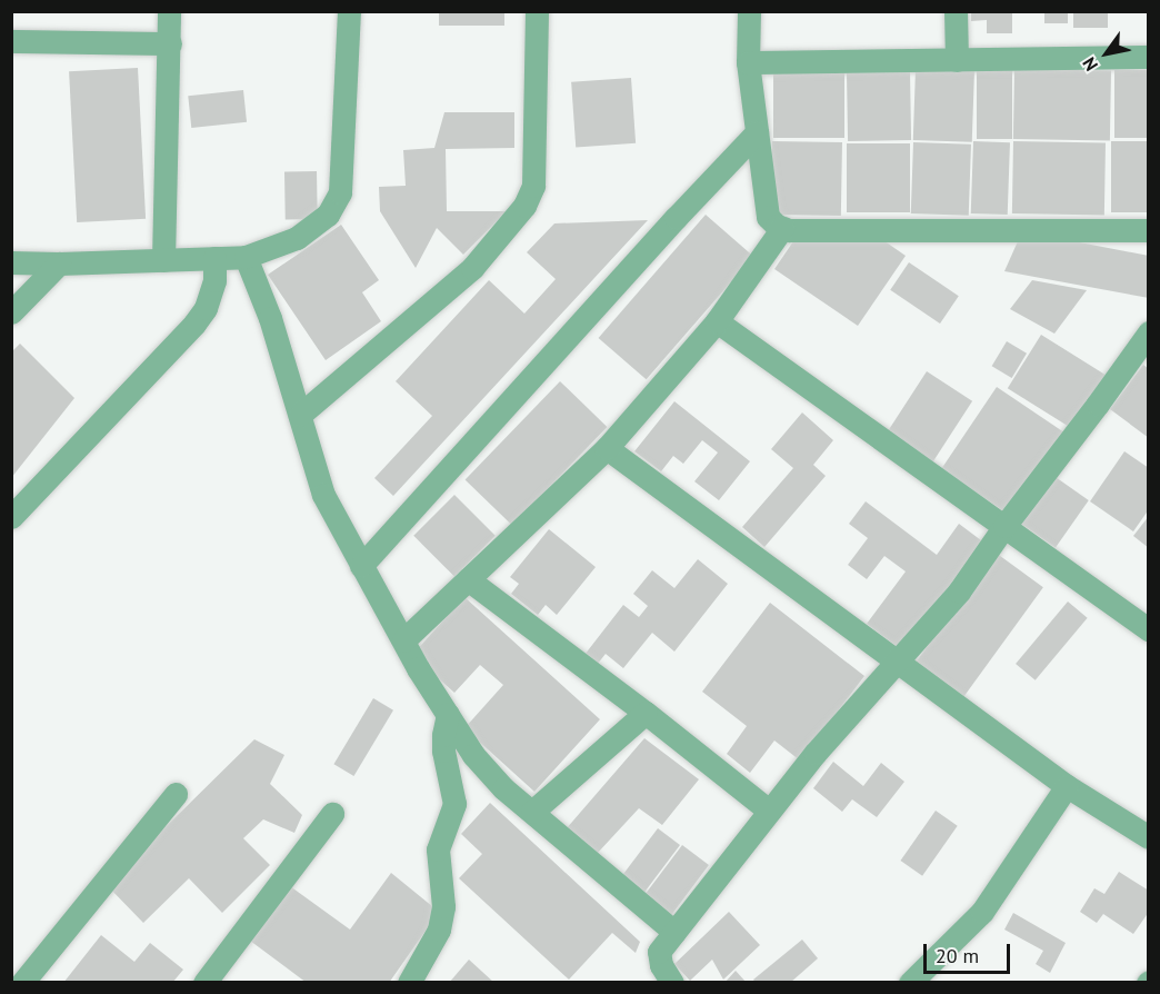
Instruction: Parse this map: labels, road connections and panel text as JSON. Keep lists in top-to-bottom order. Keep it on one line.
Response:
{"scale_bar":"20 m","north":"bottom left"}
